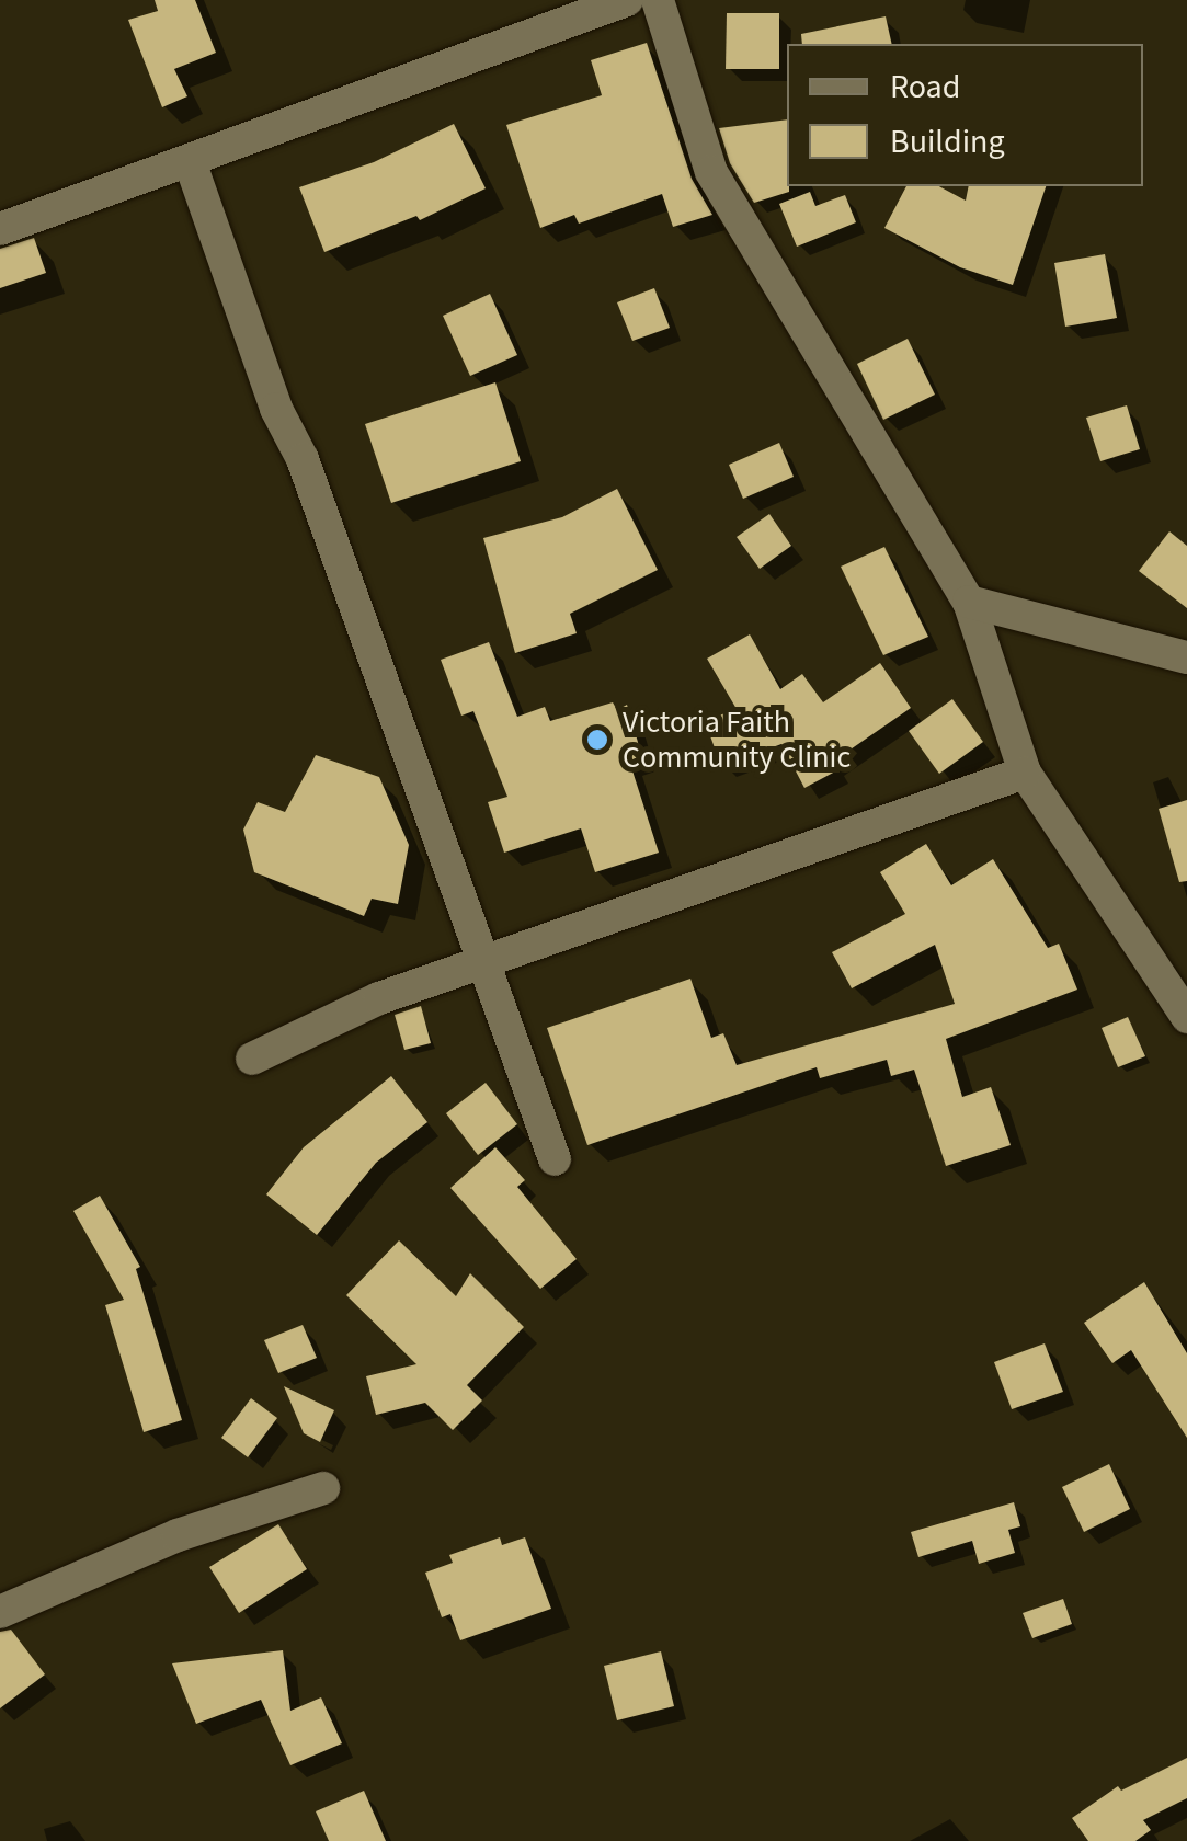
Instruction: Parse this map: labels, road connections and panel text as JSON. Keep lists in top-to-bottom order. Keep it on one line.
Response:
{"places":["Victoria Faith Community Clinic"],"legend":["Road","Building"]}
